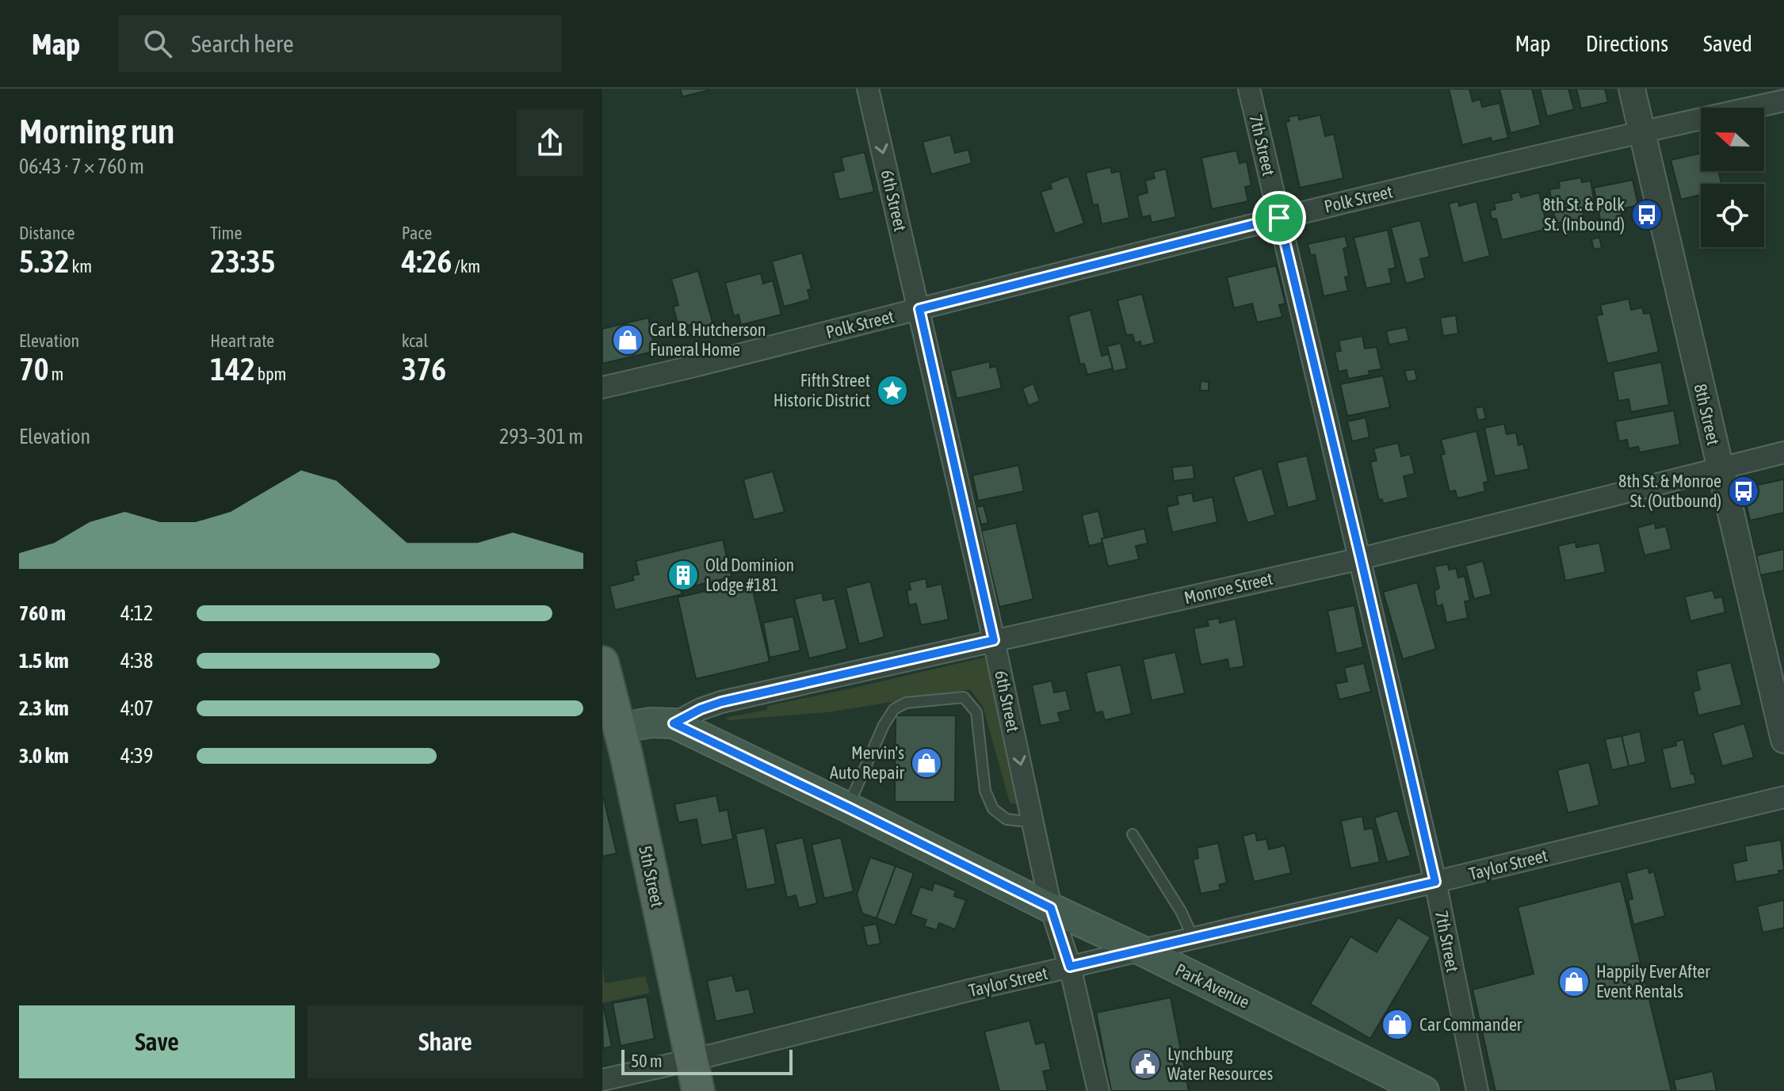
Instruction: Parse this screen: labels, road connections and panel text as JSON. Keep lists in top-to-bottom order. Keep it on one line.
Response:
{"streets":{"main road":["5th Street","Park Avenue"],"street":["7th Street","Polk Street","6th Street","8th Street","Monroe Street","Taylor Street"]},"crossings":[["7th Street","Polk Street"],["7th Street","Monroe Street"],["7th Street","Taylor Street"],["Polk Street","6th Street"],["Polk Street","8th Street"],["6th Street","Monroe Street"],["6th Street","Taylor Street"],["6th Street","Park Avenue"],["8th Street","Monroe Street"],["Monroe Street","Park Avenue"],["Taylor Street","5th Street"],["Taylor Street","Park Avenue"],["5th Street","Park Avenue"]],"one_way":["6th Street"],"places":{"bus stop":["8th St. & Polk St. (Inbound)","8th St. & Monroe St. (Outbound)"],"shop":["Carl B. Hutcherson Funeral Home","Mervin's Auto Repair","Happily Ever After Event Rentals","Car Commander"],"place":["Fifth Street Historic District"],"building":["Old Dominion Lodge #181"],"public building":["Lynchburg Water Resources"]},"scale_bar":"50 m","north":"left","page":{"header":"Map","search":"Search here","nav":["Map","Directions","Saved"],"heading":["Morning run","06:43 · 7 × 760 m"],"stats":[["Distance","5.32 km"],["Time","23:35"],["Pace","4:26 /km"],["Elevation","70 m"],["Heart rate","142 bpm"],["kcal","376"]],"chart":["Elevation","293–301 m"],"list":[{"name":"760 m","note":"4:12"},{"name":"1.5 km","note":"4:38"},{"name":"2.3 km","note":"4:07"},{"name":"3.0 km","note":"4:39"}],"buttons":["Save","Share"],"scale":"50 m"}}
